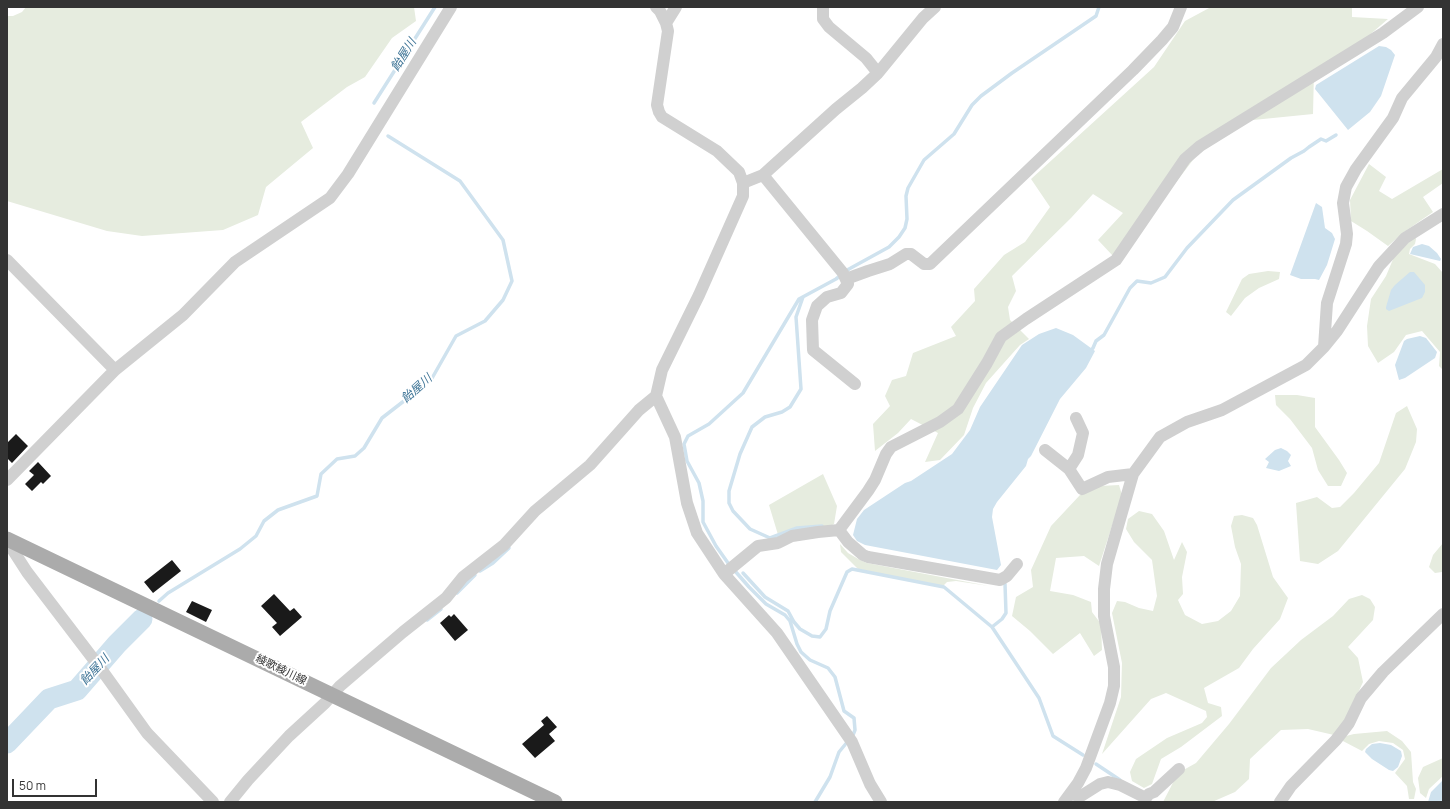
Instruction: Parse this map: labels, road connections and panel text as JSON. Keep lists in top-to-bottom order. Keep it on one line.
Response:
{"streets":{"main road":["綾歌綾川線"]},"water":["飴屋川"],"scale_bar":"50 m"}
